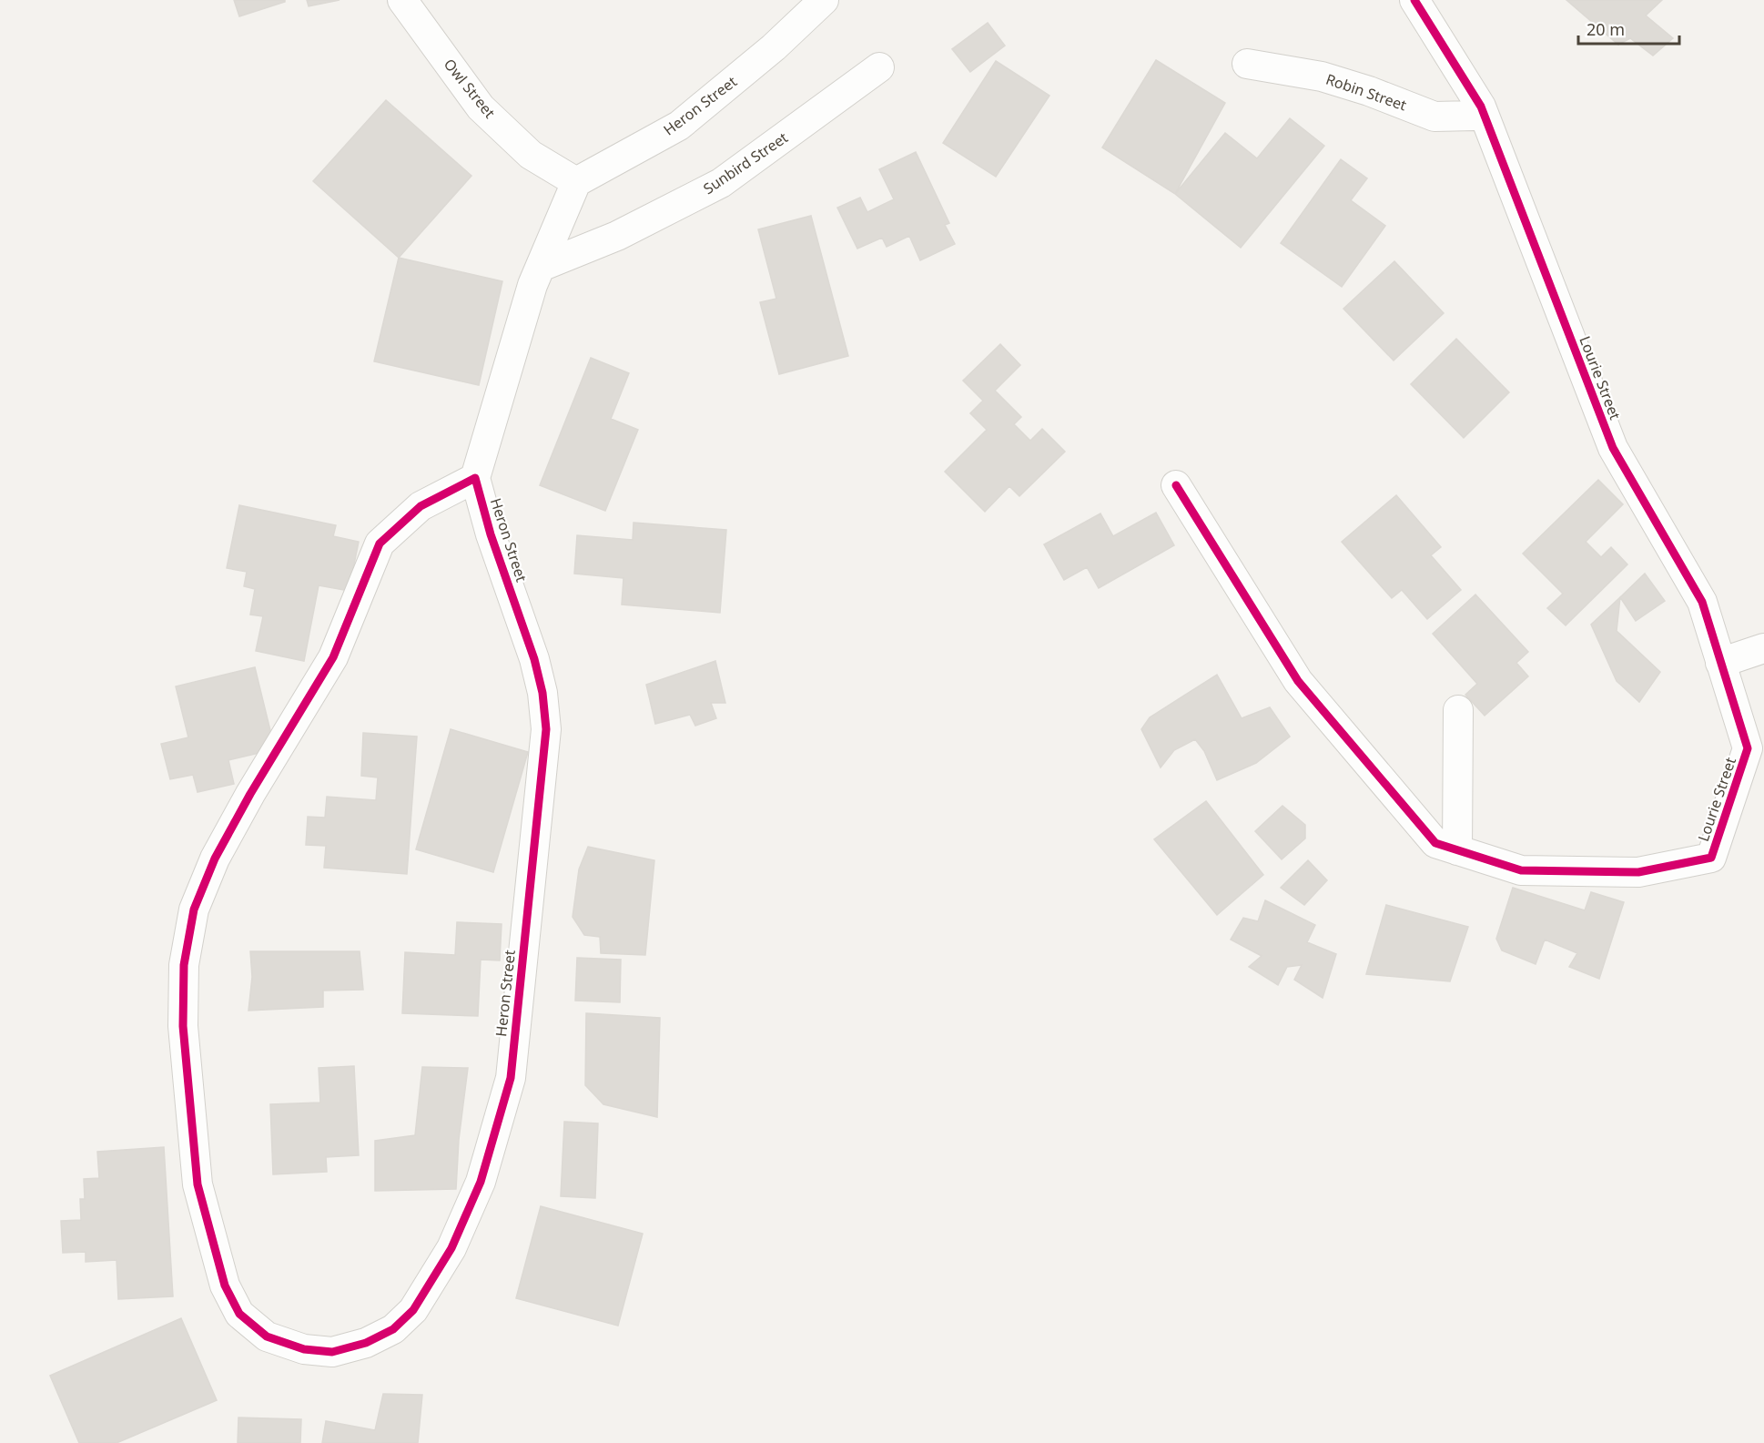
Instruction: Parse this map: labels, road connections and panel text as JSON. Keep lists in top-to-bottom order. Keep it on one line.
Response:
{"streets":{"street":["Owl Street","Robin Street","Heron Street","Sunbird Street","Lourie Street"]},"crossings":[["Owl Street","Heron Street"],["Robin Street","Lourie Street"]],"scale_bar":"20 m"}
